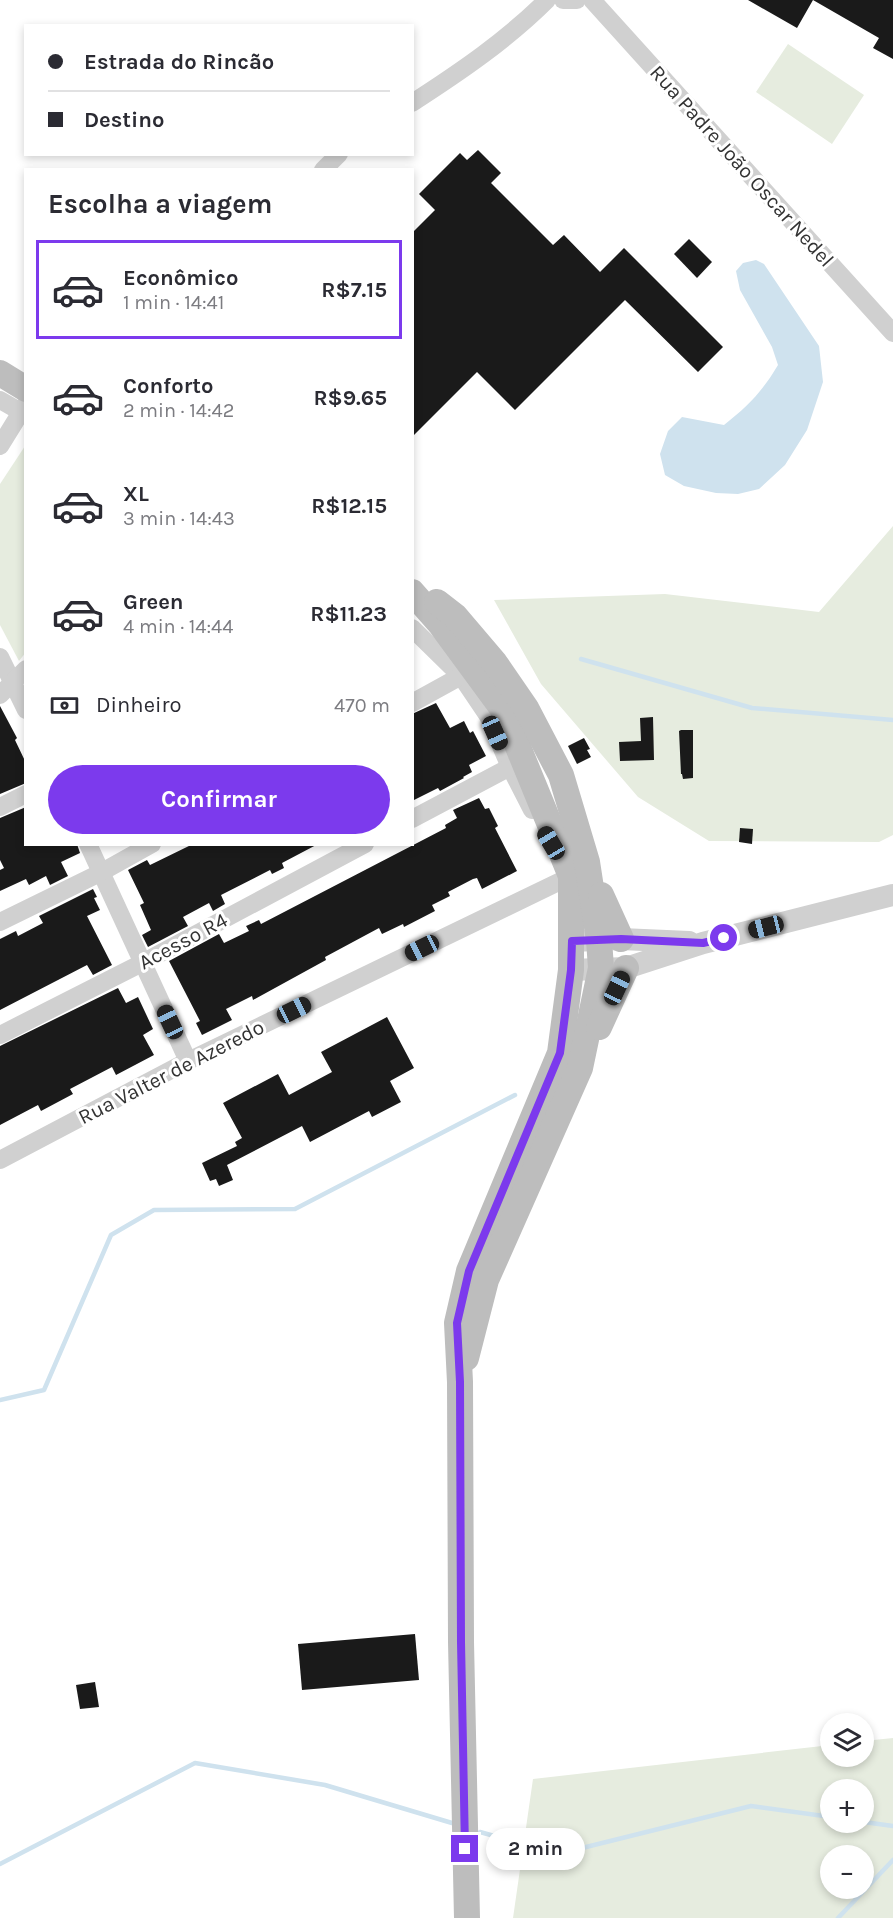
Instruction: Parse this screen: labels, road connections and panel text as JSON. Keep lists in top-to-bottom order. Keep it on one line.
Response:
{"streets":{"street":["Rua Padre João Oscar Nedel","Acesso R4","Rua Valter de Azeredo"]},"page":{"banner":["Estrada do Rincão","Destino"],"heading":"Escolha a viagem","list":[{"name":"Econômico","note":"1 min · 14:41","value":"R$7.15"},{"name":"Conforto","note":"2 min · 14:42","value":"R$9.65"},{"name":"XL","note":"3 min · 14:43","value":"R$12.15"},{"name":"Green","note":"4 min · 14:44","value":"R$11.23"}],"pay":["Dinheiro","470 m"],"buttons":"Confirmar","map_buttons":["+","−"],"bubble":"2 min"}}
